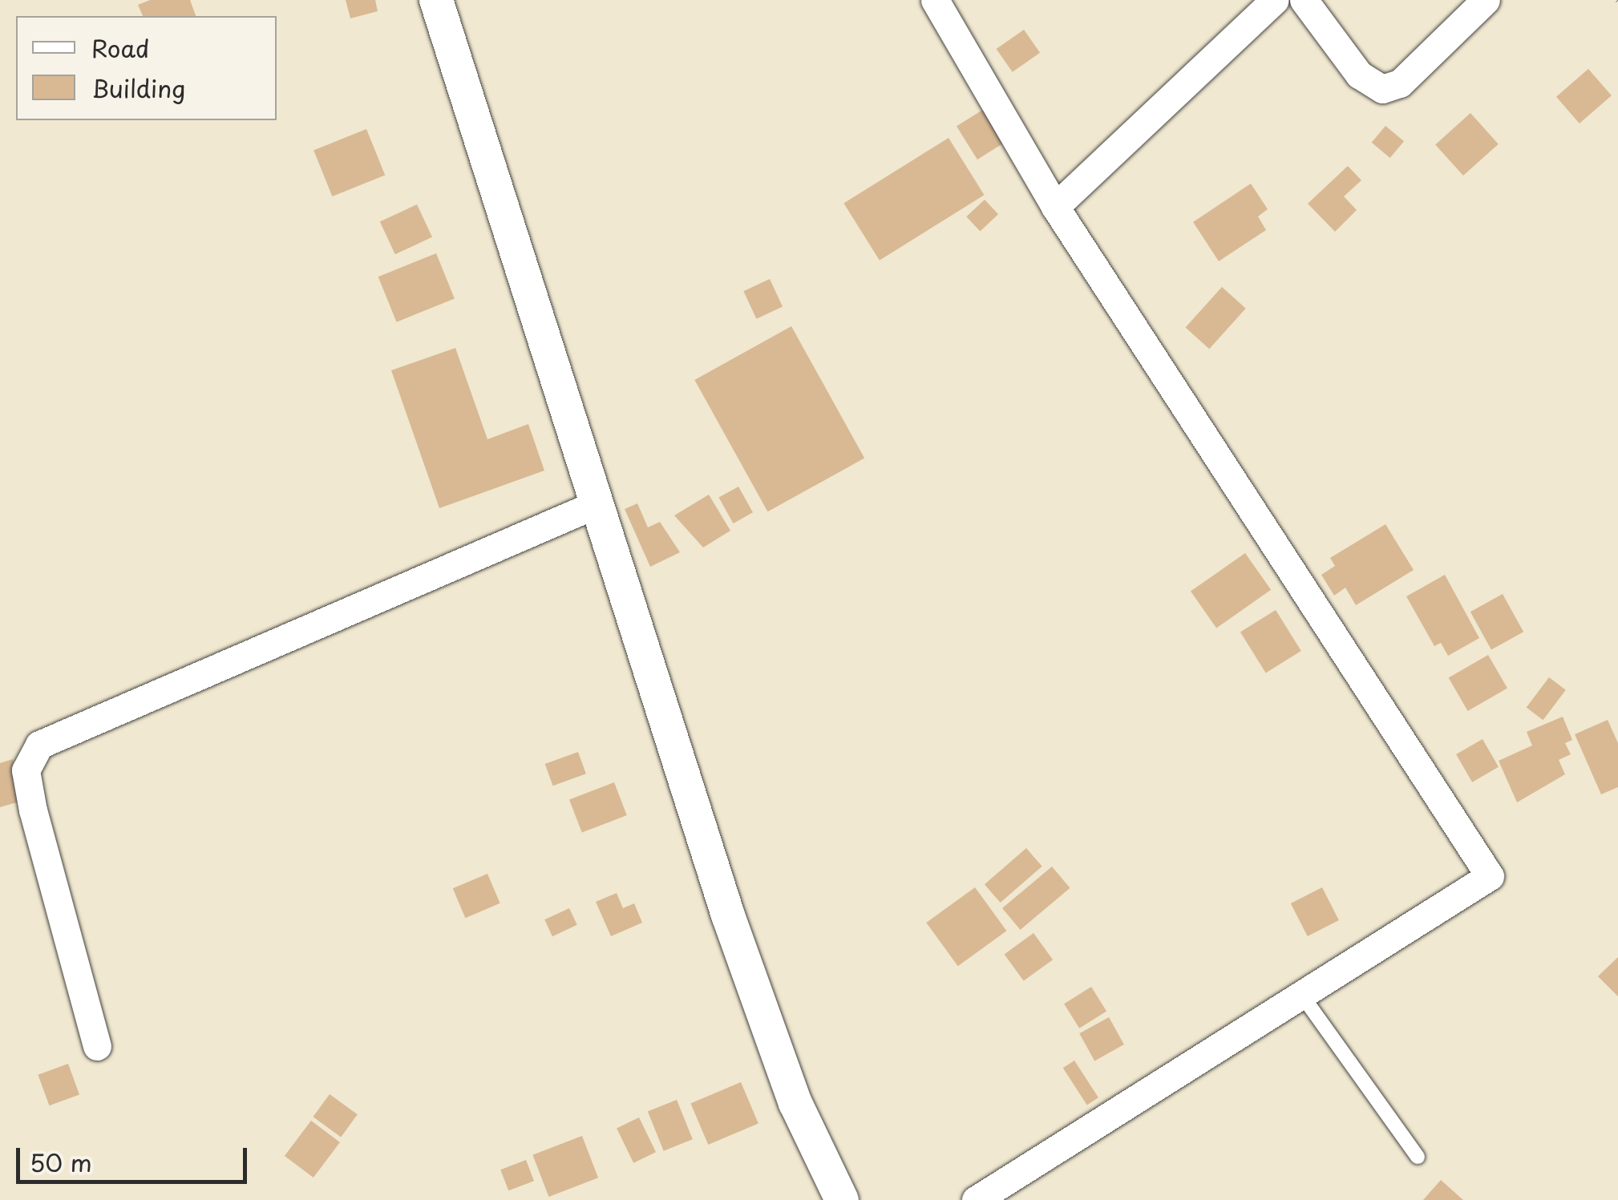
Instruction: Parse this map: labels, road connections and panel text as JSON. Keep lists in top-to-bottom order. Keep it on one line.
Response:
{"legend":["Road","Building"],"scale_bar":"50 m"}
